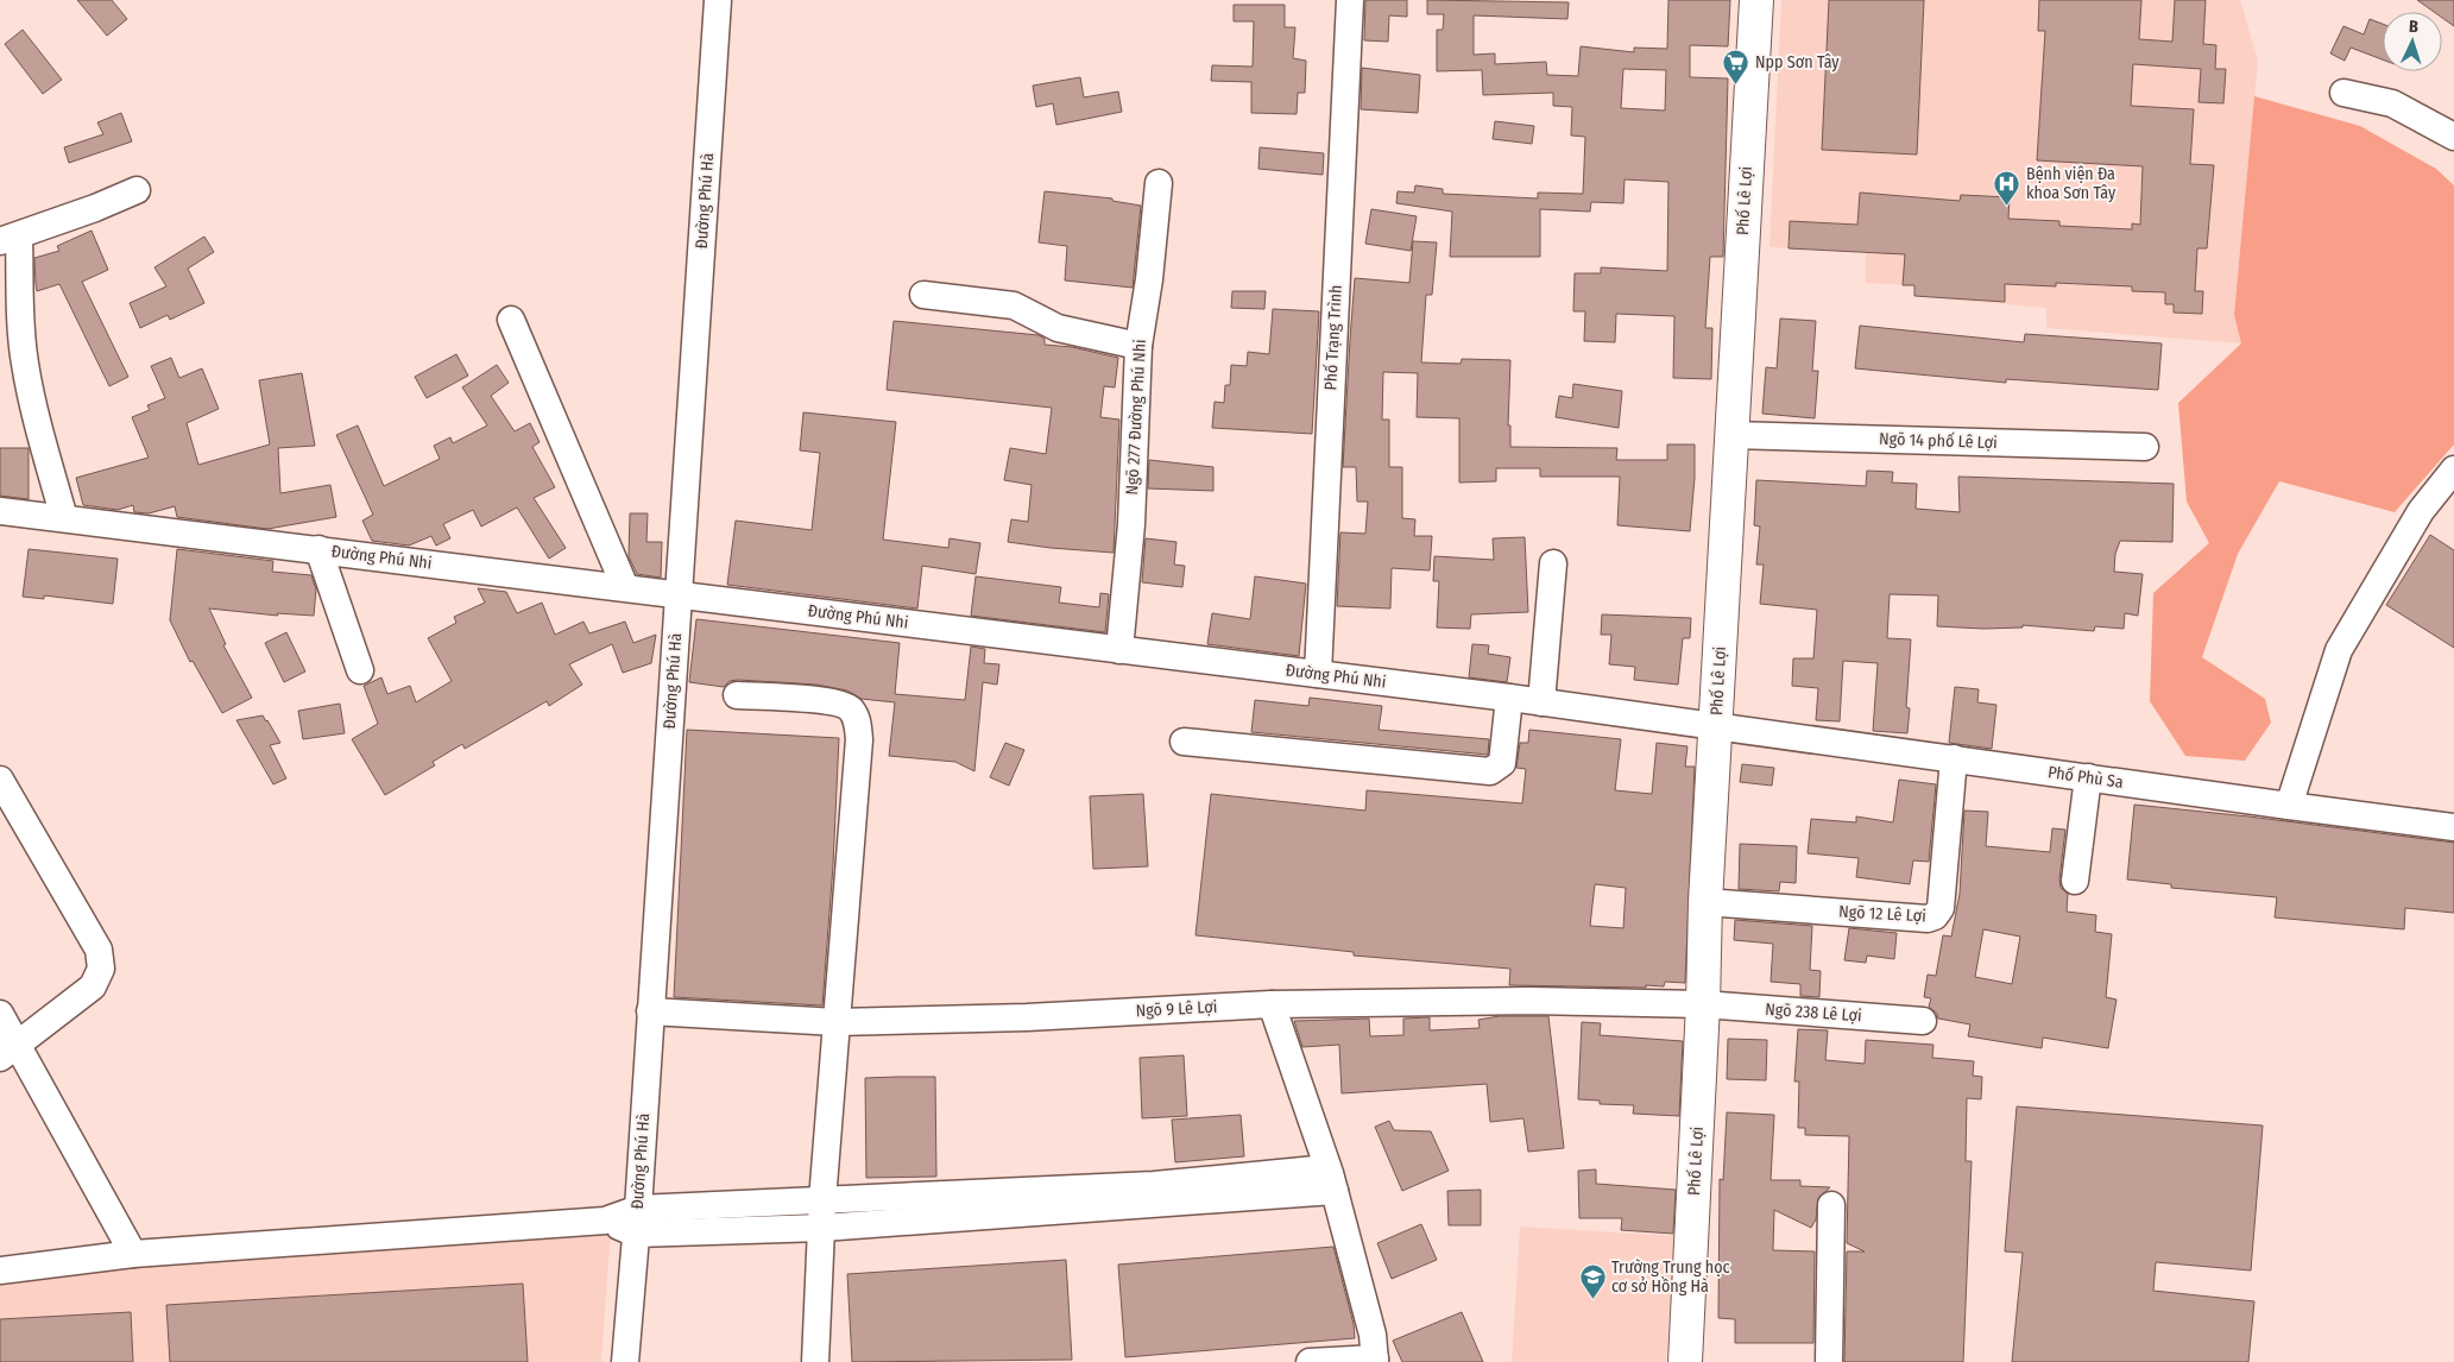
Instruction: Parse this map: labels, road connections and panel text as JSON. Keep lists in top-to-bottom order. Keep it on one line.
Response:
{"streets":{"main road":["Phố Lê Lợi"],"street":["Đường Phú Hà","Phố Trạng Trình","Ngõ 277 Đường Phú Nhi","Ngõ 14 phố Lê Lợi","Đường Phú Nhi","Phố Phù Sa","Ngõ 12 Lê Lợi","Ngõ 9 Lê Lợi","Ngõ 238 Lê Lợi"]},"crossings":[["Đường Phú Hà","Đường Phú Nhi"],["Đường Phú Hà","Ngõ 9 Lê Lợi"],["Phố Lê Lợi","Ngõ 14 phố Lê Lợi"],["Phố Lê Lợi","Đường Phú Nhi"],["Phố Lê Lợi","Phố Phù Sa"],["Phố Lê Lợi","Ngõ 12 Lê Lợi"],["Phố Lê Lợi","Ngõ 9 Lê Lợi"],["Phố Lê Lợi","Ngõ 238 Lê Lợi"],["Phố Trạng Trình","Đường Phú Nhi"],["Ngõ 277 Đường Phú Nhi","Đường Phú Nhi"],["Đường Phú Nhi","Phố Phù Sa"],["Phố Phù Sa","Ngõ 12 Lê Lợi"],["Ngõ 9 Lê Lợi","Ngõ 238 Lê Lợi"]],"places":{"supermarket":["Npp Sơn Tây"],"hospital":["Bệnh viện Đa khoa Sơn Tây"],"school or university":["Trường Trung học cơ sở Hồng Hà"]},"north":"top"}
